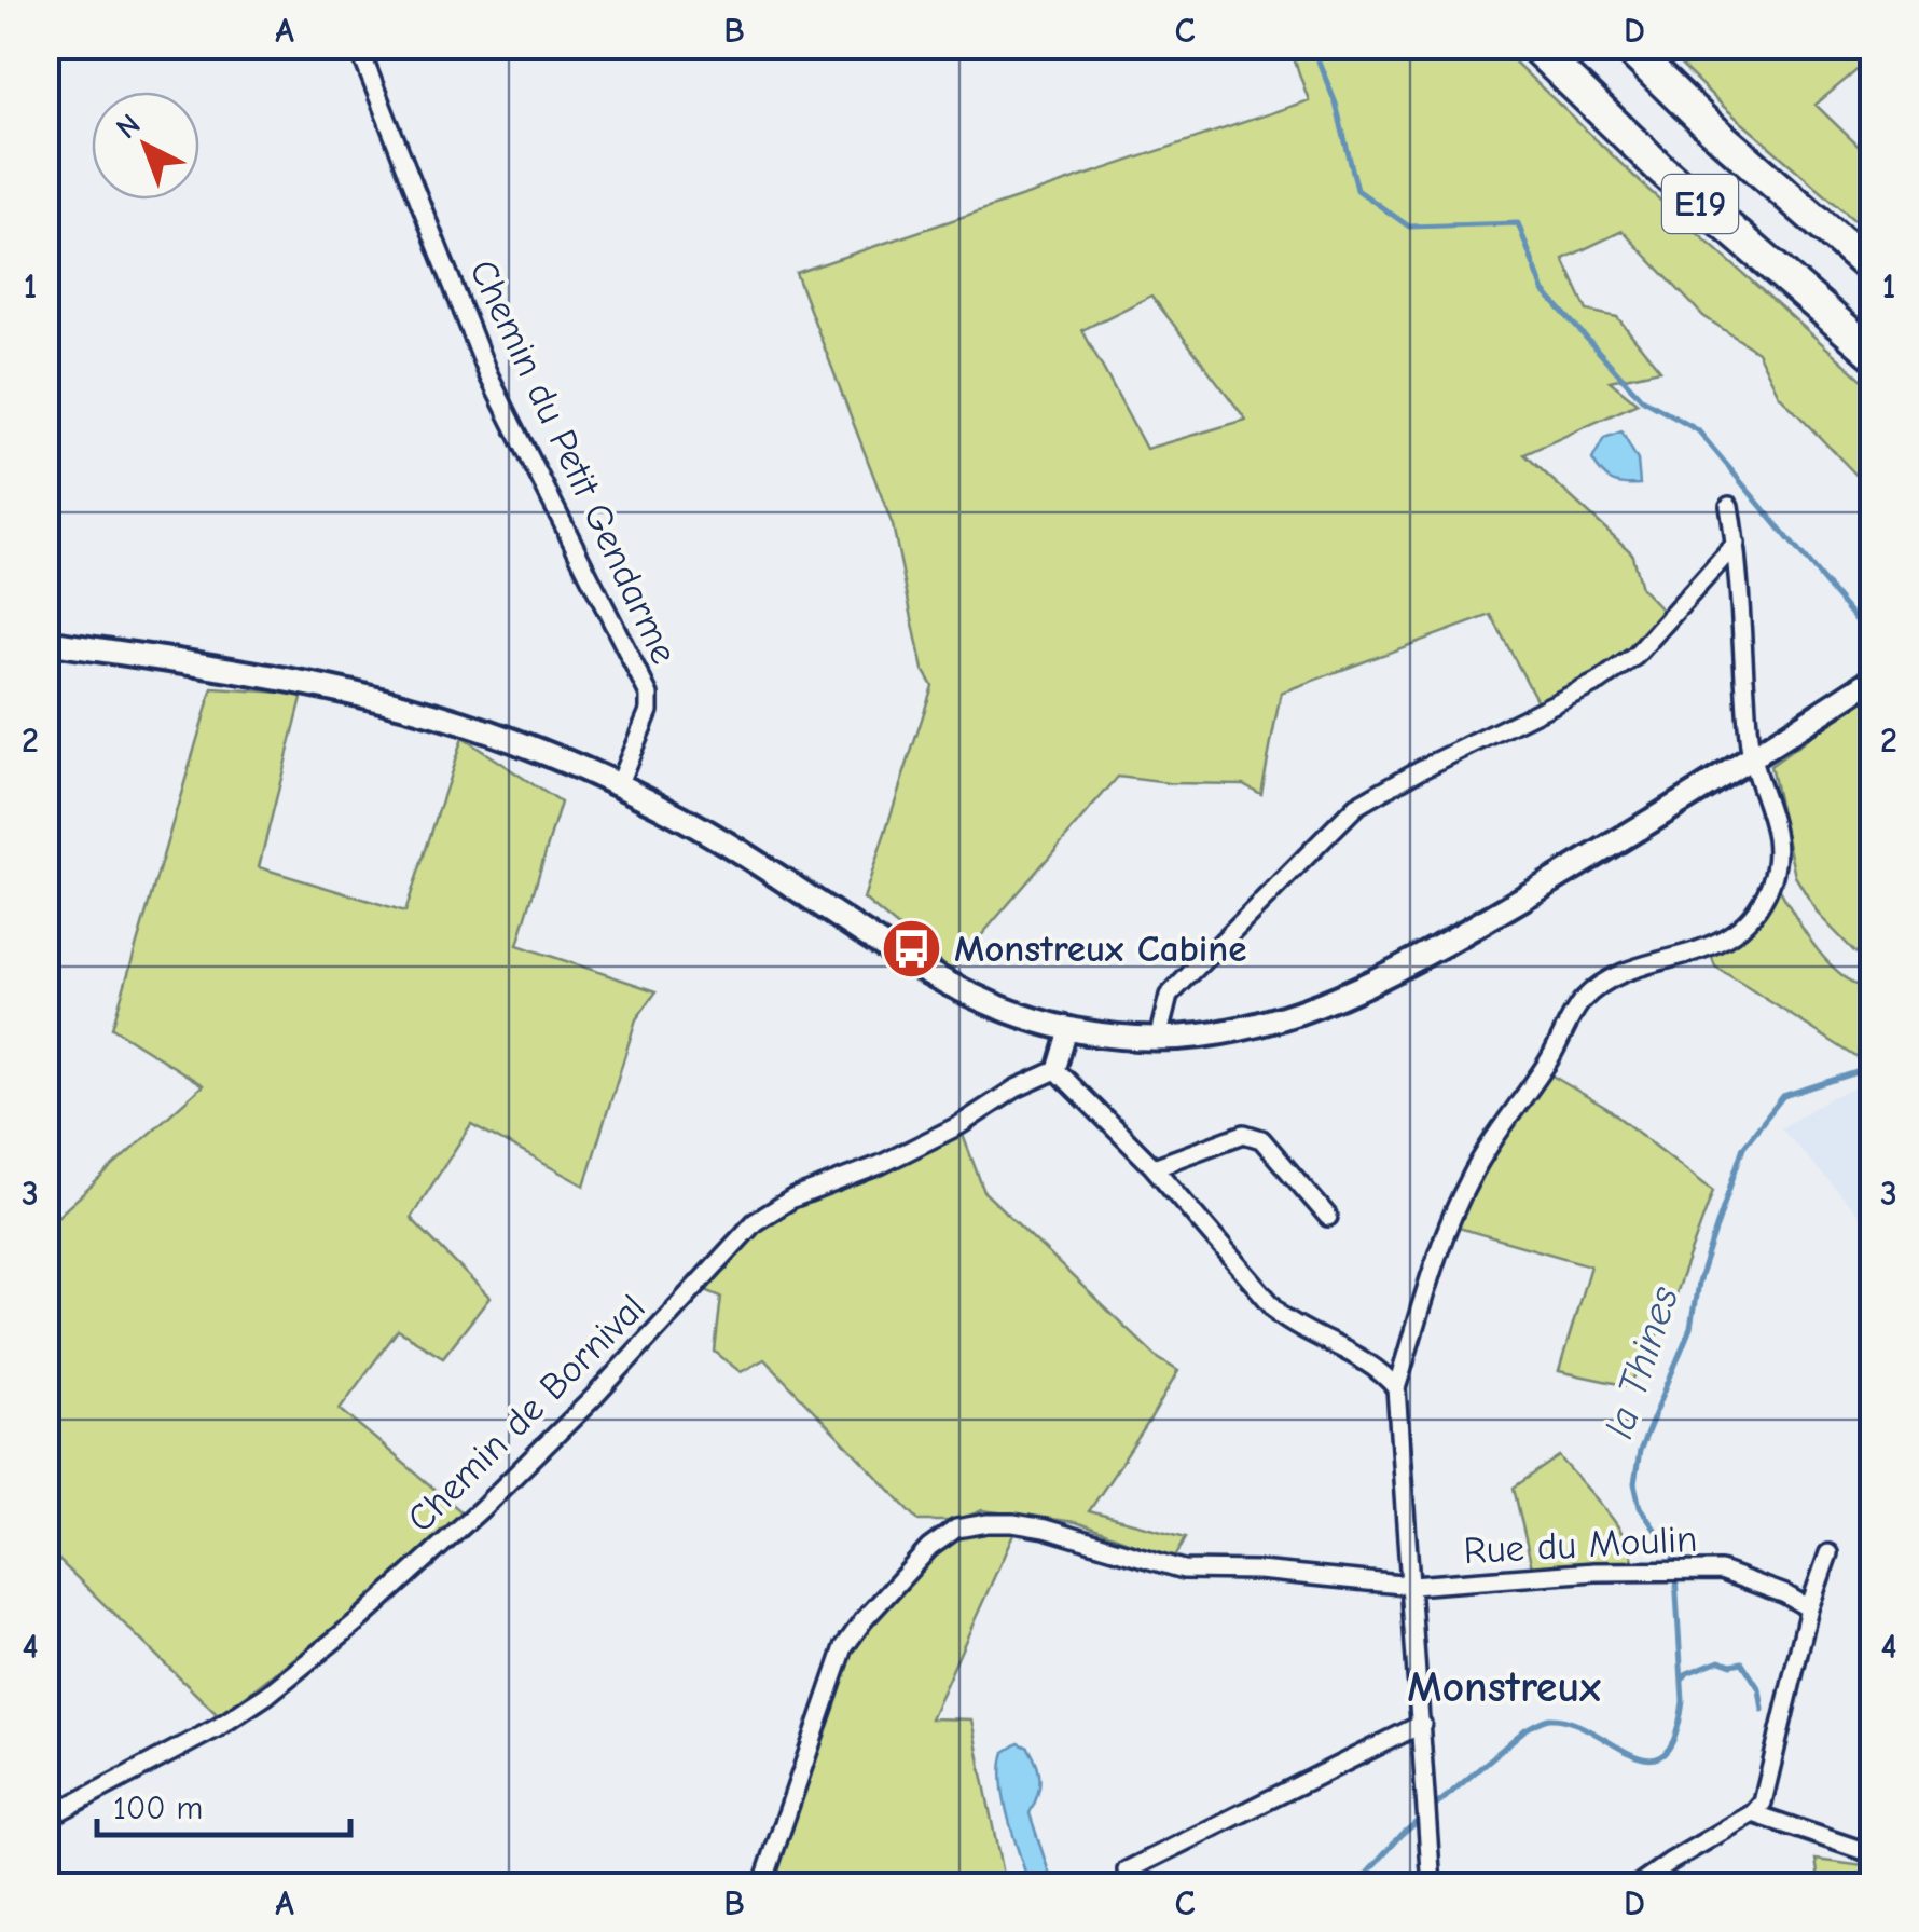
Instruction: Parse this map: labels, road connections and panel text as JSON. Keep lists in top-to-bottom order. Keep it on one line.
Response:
{"streets":{"highway":["E19"],"street":["Chemin du Petit Gendarme","Chemin de Bornival","Rue du Moulin"]},"districts":["Monstreux"],"water":["la Thines"],"places":{"bus stop":["Monstreux Cabine"]},"scale_bar":"100 m","north":"top left","grid":{"columns":["A","B","C","D"],"rows":["1","2","3","4"]}}
